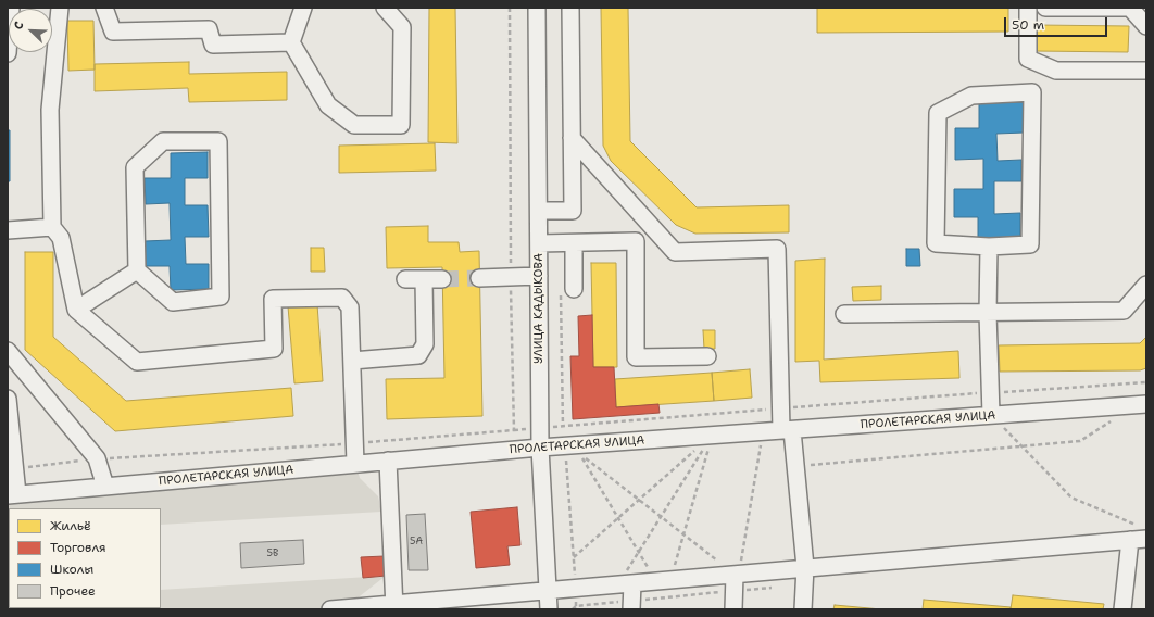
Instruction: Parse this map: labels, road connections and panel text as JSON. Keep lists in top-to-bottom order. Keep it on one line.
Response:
{"streets":{"street":["УЛИЦА КАДЫКОВА","ПРОЛЕТАРСКАЯ УЛИЦА"]},"crossings":[["УЛИЦА КАДЫКОВА","ПРОЛЕТАРСКАЯ УЛИЦА"]],"house_numbers":["5А","5В"],"legend":["Жильё","Торговля","Школы","Прочее"],"scale_bar":"50 m","north":"top left"}
